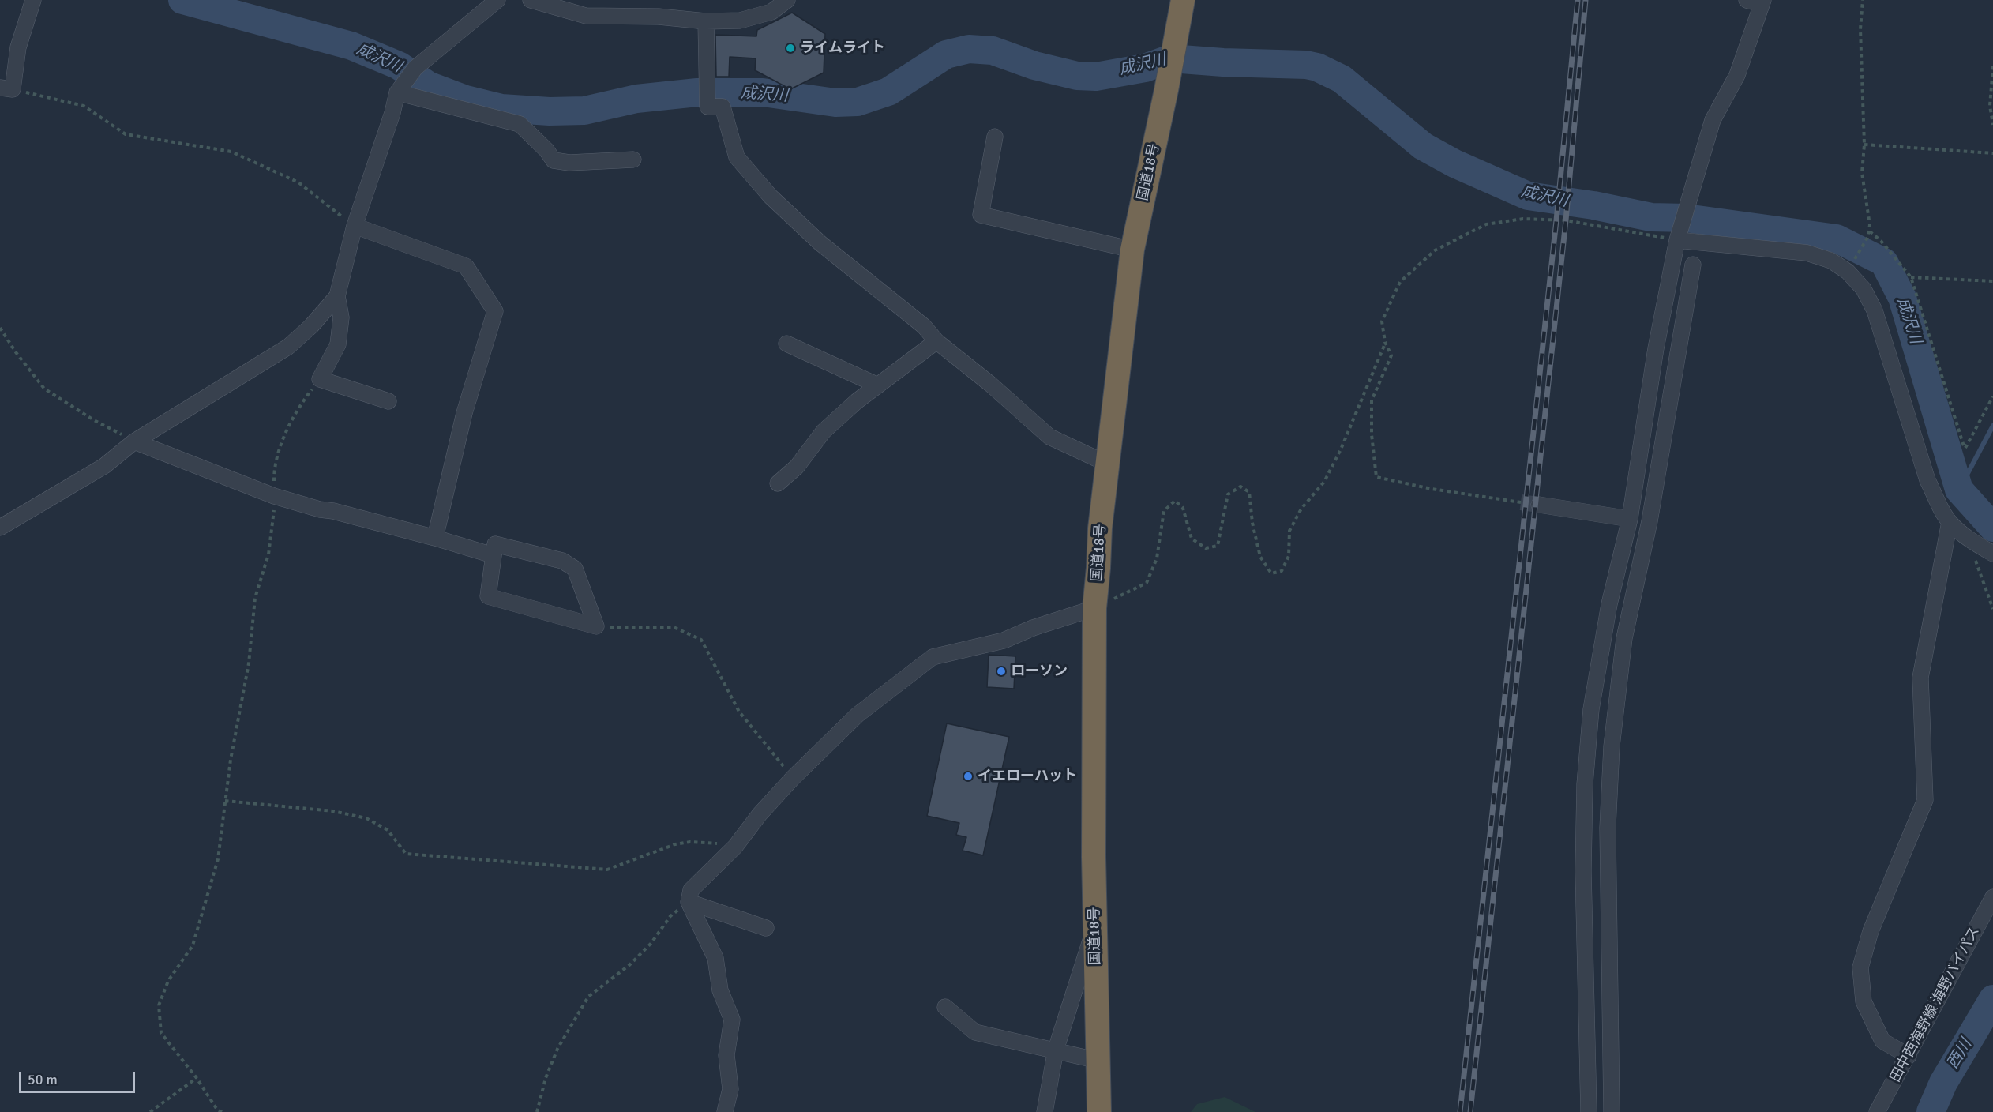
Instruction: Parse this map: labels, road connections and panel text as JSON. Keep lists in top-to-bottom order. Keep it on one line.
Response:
{"streets":{"highway":["国道18号"],"street":["田中西海野線 海野バイパス"]},"water":["成沢川","西川"],"places":["ライムライト","ローソン","イエローハット"],"scale_bar":"50 m"}
